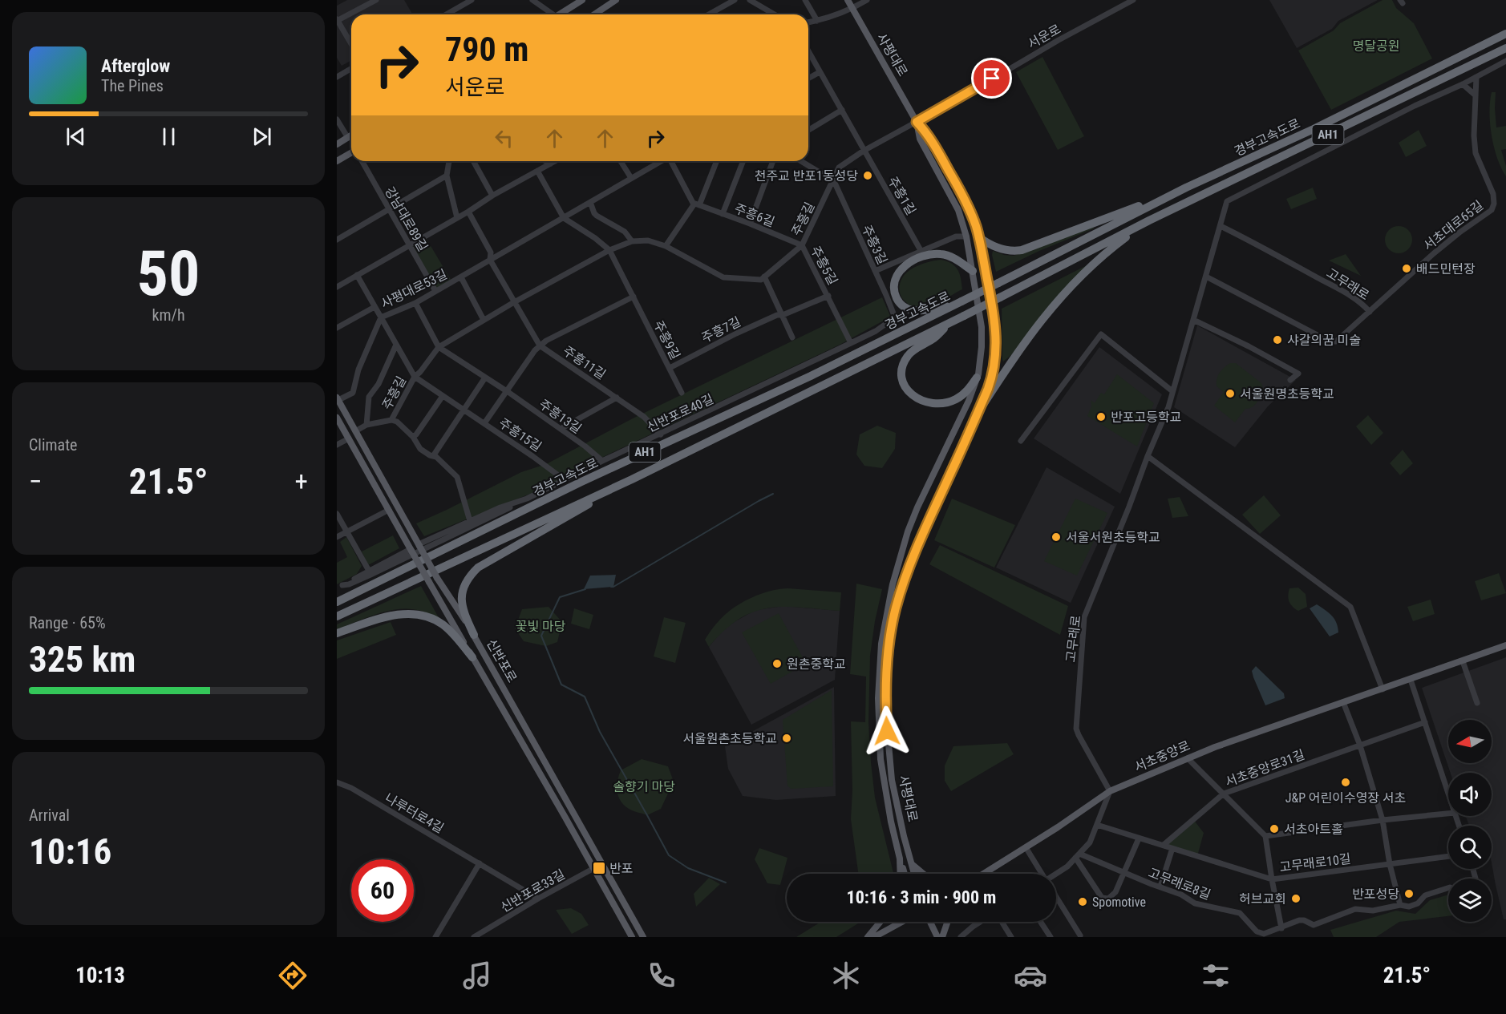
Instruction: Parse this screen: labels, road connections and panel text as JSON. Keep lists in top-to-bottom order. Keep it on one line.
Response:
{"streets":{"highway":["AH1","경부고속도로"],"main road":["사평대로","신반포로","서초중앙로"],"street":["서운로","주흥1길","주흥6길","강남대로89길","주흥길","서초대로65길","주흥3길","주흥5길","고무래로","사평대로53길","주흥7길","주흥9길","주흥11길","신반포로40길","주흥13길","주흥15길","서초중앙로31길","나루터로4길","고무래로10길","고무래로8길","신반포로33길"]},"crossings":[["서운로","사평대로"],["서운로","주흥길"],["사평대로","주흥길"],["주흥1길","주흥길"],["주흥6길","주흥길"],["주흥6길","주흥5길"],["강남대로89길","사평대로53길"],["주흥길","주흥3길"],["주흥길","주흥5길"],["주흥길","주흥9길"],["주흥길","주흥11길"],["주흥길","주흥13길"],["주흥길","주흥15길"],["주흥길","신반포로"],["서초대로65길","고무래로"],["주흥3길","신반포로40길"],["주흥5길","주흥7길"],["주흥5길","신반포로40길"],["고무래로","서초중앙로"],["사평대로53길","신반포로"],["주흥7길","주흥9길"],["주흥11길","신반포로40길"],["신반포로40길","주흥13길"],["신반포로40길","주흥15길"],["신반포로40길","신반포로"],["신반포로","신반포로33길"],["서초중앙로31길","고무래로10길"],["나루터로4길","신반포로33길"]],"parks":["명달공원","꽃빛 마당","솔향기 마당"],"places":{"other":["천주교 반포1동성당","배드민턴장","샤갈의꿈 미술","서울원명초등학교","반포고등학교","서울서원초등학교","원촌중학교","서울원촌초등학교","J&P 어린이수영장 서초","서초아트홀","반포성당","허브교회","Spomotive"],"transit":["반포"]},"north":"left","page":{"turn":["790 m","서운로"],"song":["Afterglow","The Pines"],"tile":[["50","km/h"],"Climate",["Range · 65%","325 km"],["Arrival","10:16"]],"heat":["−","21.5°","+"],"limit":"60","trip":"10:16 · 3 min · 900 m","tabs":["10:13","21.5°"]}}
